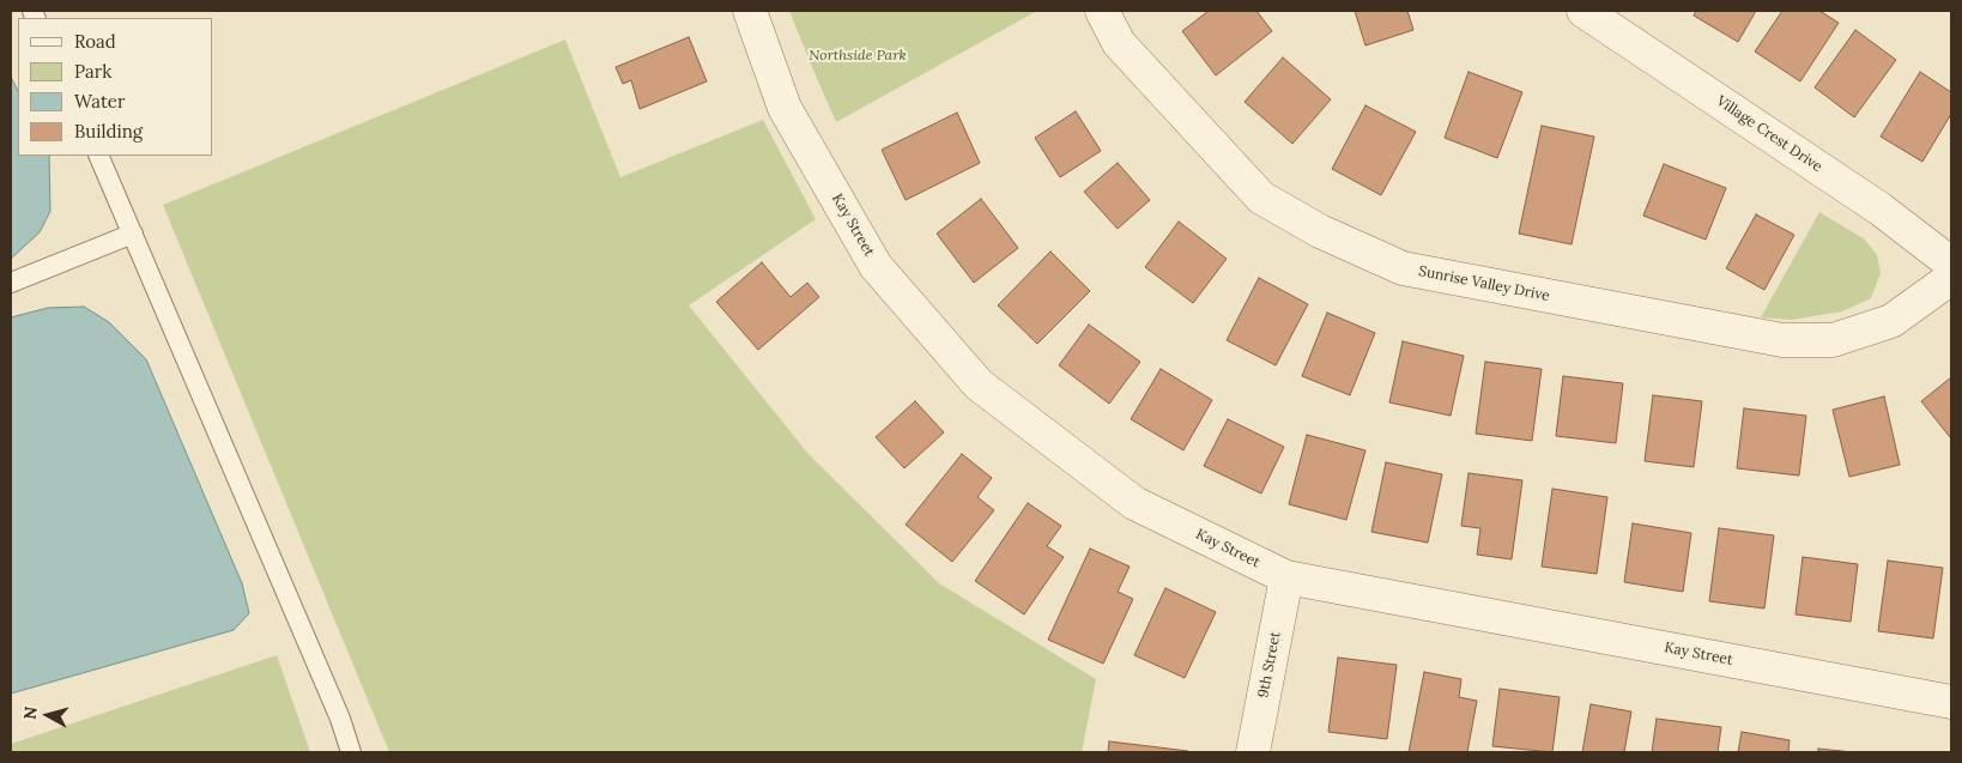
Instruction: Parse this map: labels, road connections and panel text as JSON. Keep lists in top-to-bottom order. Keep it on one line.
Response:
{"streets":{"street":["Village Crest Drive","Kay Street","Sunrise Valley Drive","9th Street"]},"crossings":[["Kay Street","9th Street"]],"parks":["Northside Park"],"legend":["Road","Park","Water","Building"],"north":"left"}
